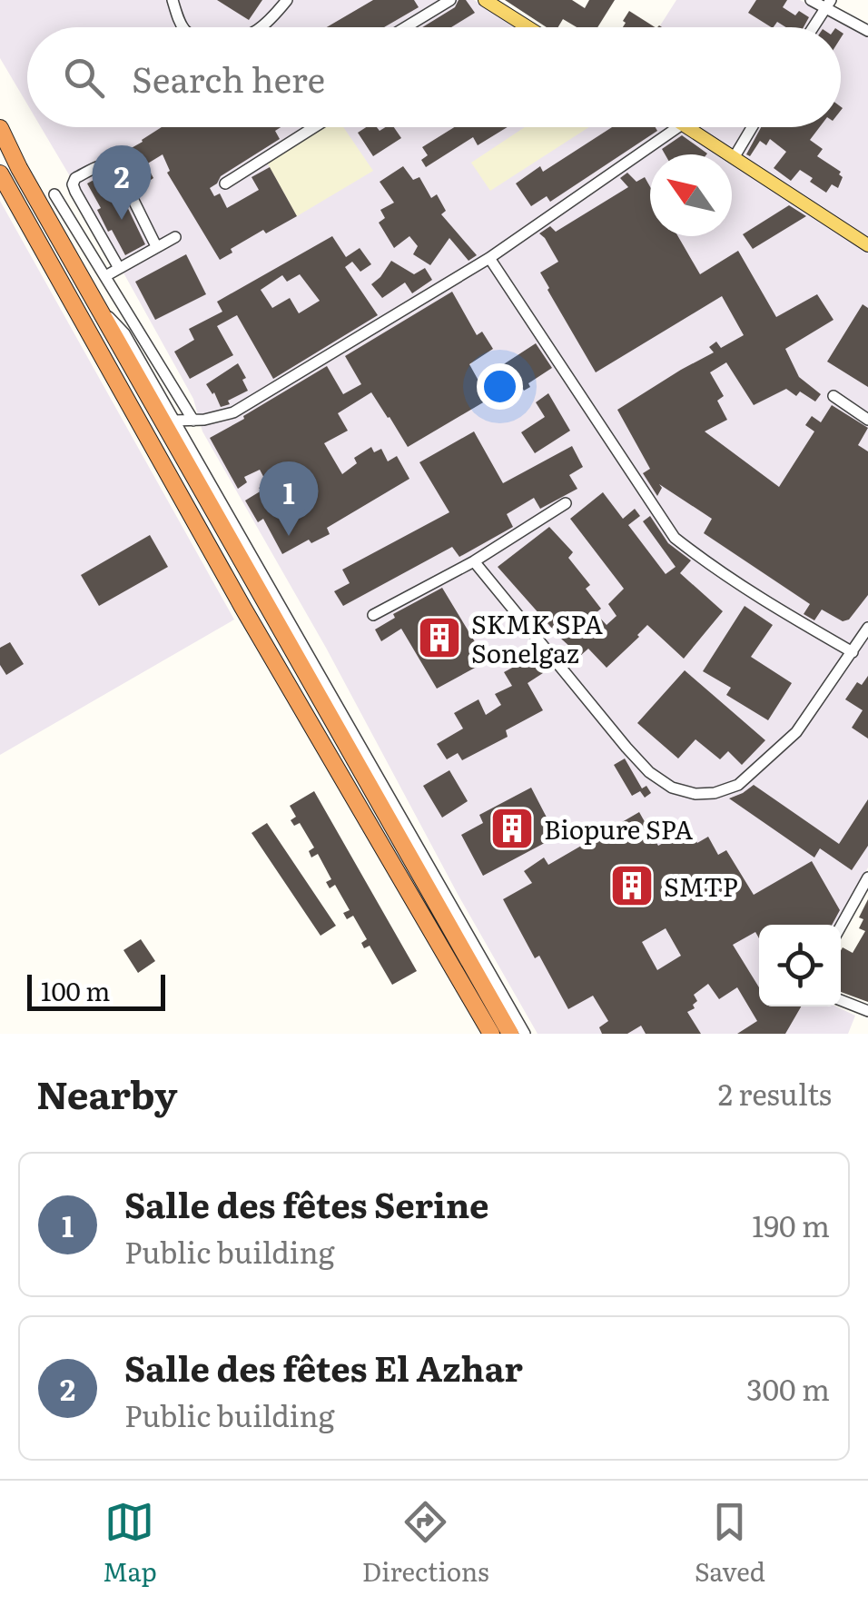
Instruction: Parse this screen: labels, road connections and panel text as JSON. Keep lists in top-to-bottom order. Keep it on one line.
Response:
{"places":{"building":["SKMK SPA Sonelgaz","Biopure SPA","SMTP"]},"scale_bar":"100 m","north":"top left","page":{"search":"Search here","pins":["2","1"],"scale":"100 m","heading":["Nearby","2 results"],"list":[{"mark":"1","name":"Salle des fêtes Serine","note":"Public building","value":"190 m"},{"mark":"2","name":"Salle des fêtes El Azhar","note":"Public building","value":"300 m"}],"nav":["Map","Directions","Saved"]}}
